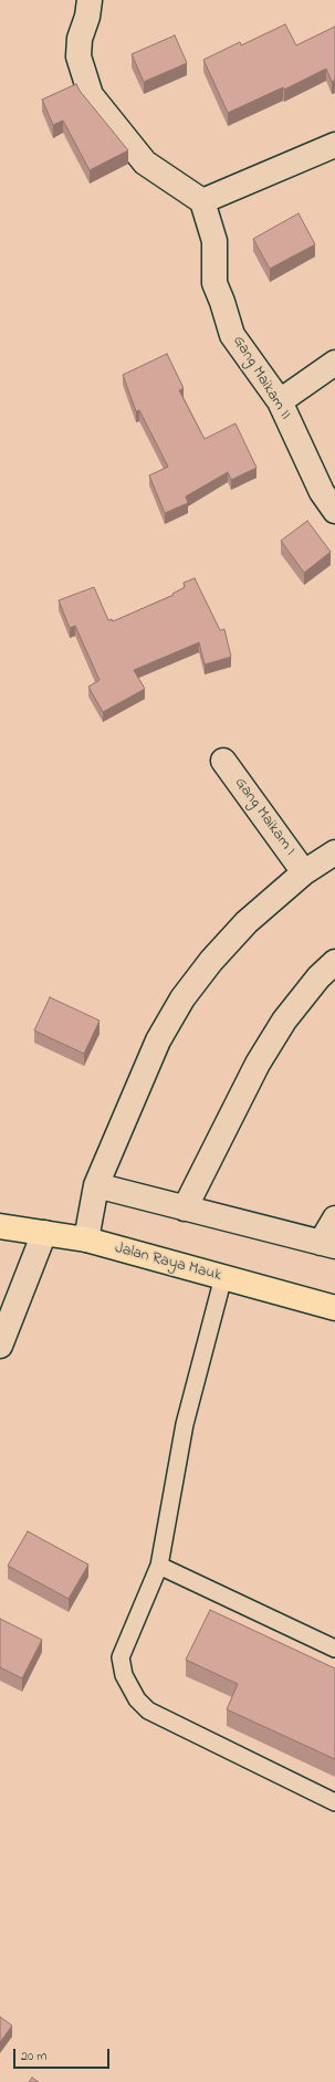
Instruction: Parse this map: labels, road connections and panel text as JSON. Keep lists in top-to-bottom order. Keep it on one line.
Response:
{"streets":{"main road":["Jalan Raya Mauk"],"street":["Gang Maikam II","Gang Maikam I"]},"scale_bar":"20 m"}
